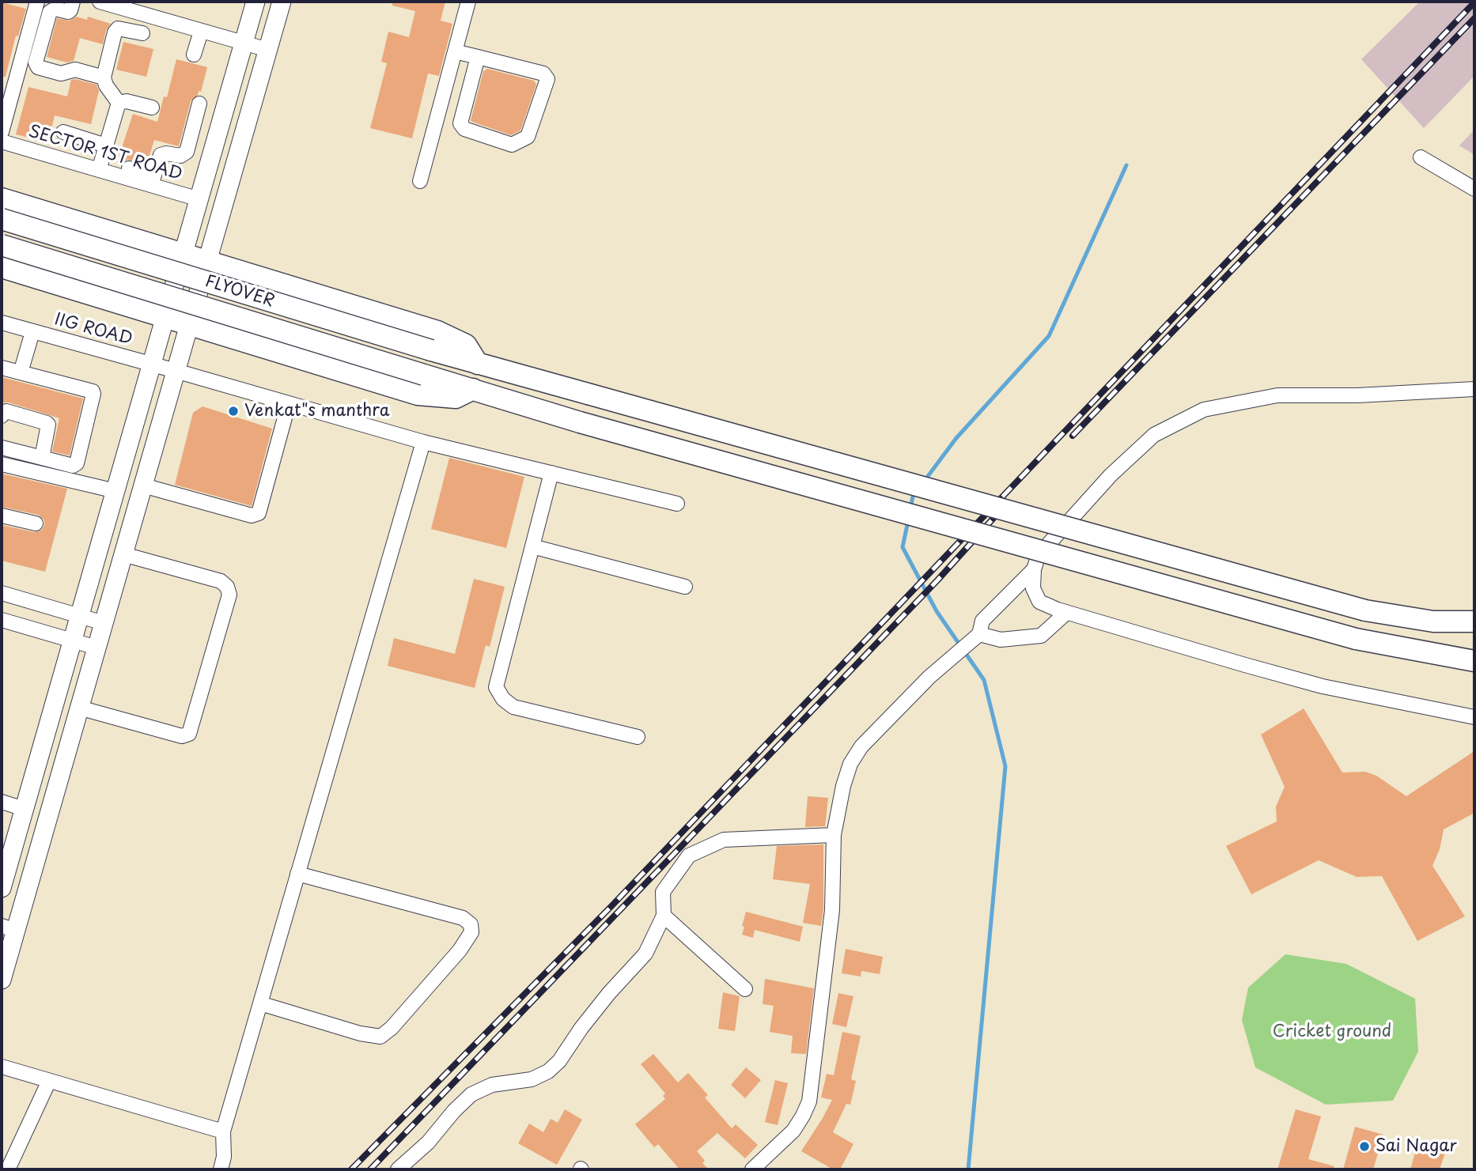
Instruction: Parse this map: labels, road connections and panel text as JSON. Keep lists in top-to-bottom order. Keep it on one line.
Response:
{"streets":{"highway":["FLYOVER"],"street":["SECTOR 1ST ROAD","IIG ROAD"]},"parks":["Cricket ground"],"places":["Venkat\"s manthra","Sai Nagar"]}
